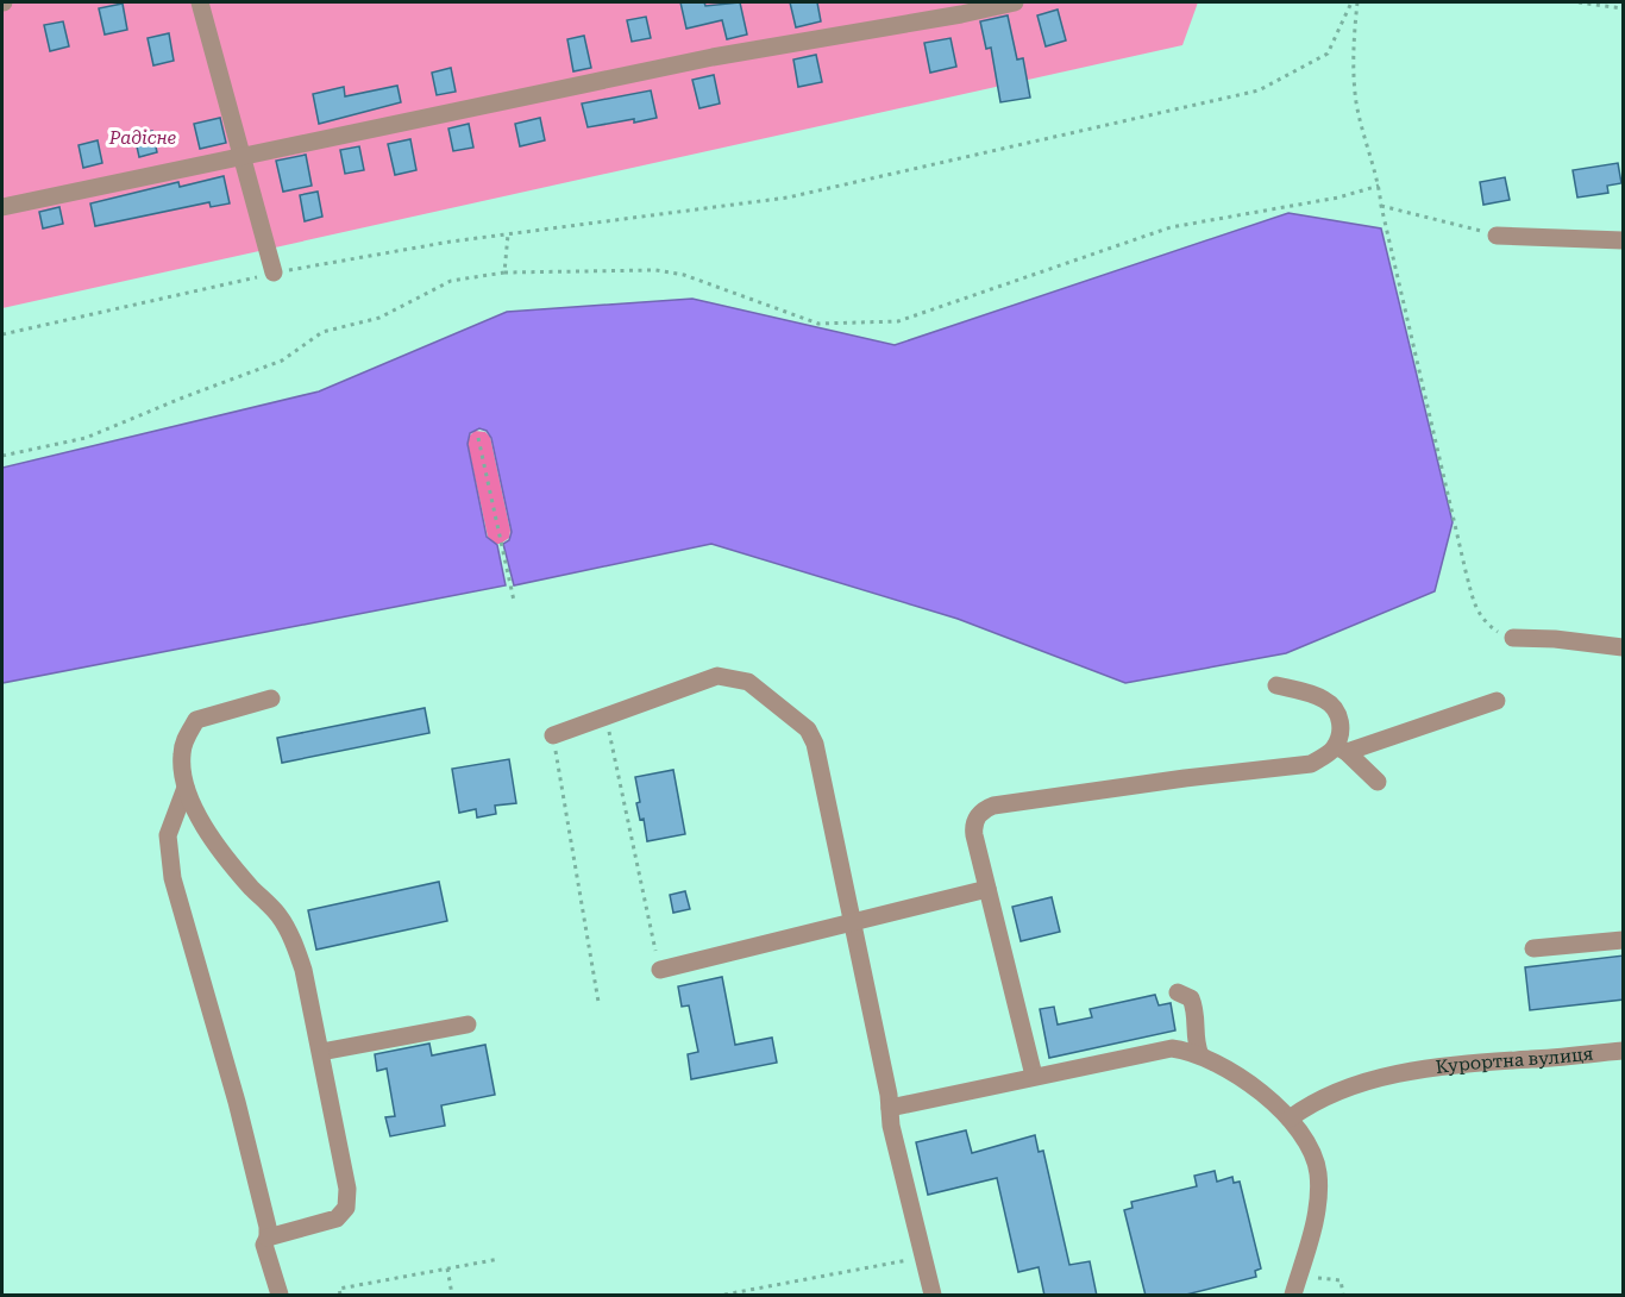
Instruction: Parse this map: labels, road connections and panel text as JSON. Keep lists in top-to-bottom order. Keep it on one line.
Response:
{"streets":{"street":["Курортна вулиця"]},"parks":["Радісне"]}
